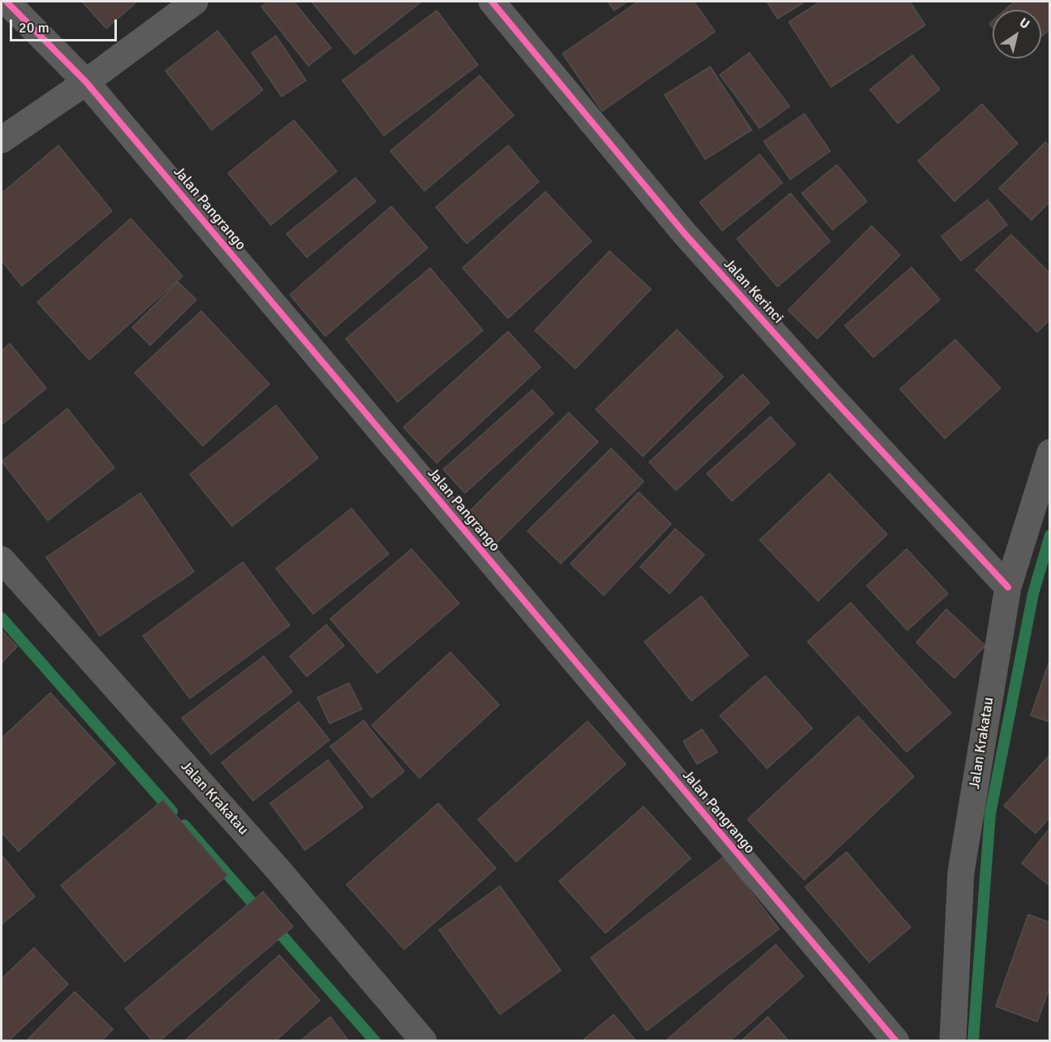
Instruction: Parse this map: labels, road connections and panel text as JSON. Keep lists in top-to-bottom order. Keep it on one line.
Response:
{"streets":{"street":["Jalan Pangrango","Jalan Kerinci","Jalan Krakatau"]},"crossings":[["Jalan Kerinci","Jalan Krakatau"]],"scale_bar":"20 m","north":"top right"}
